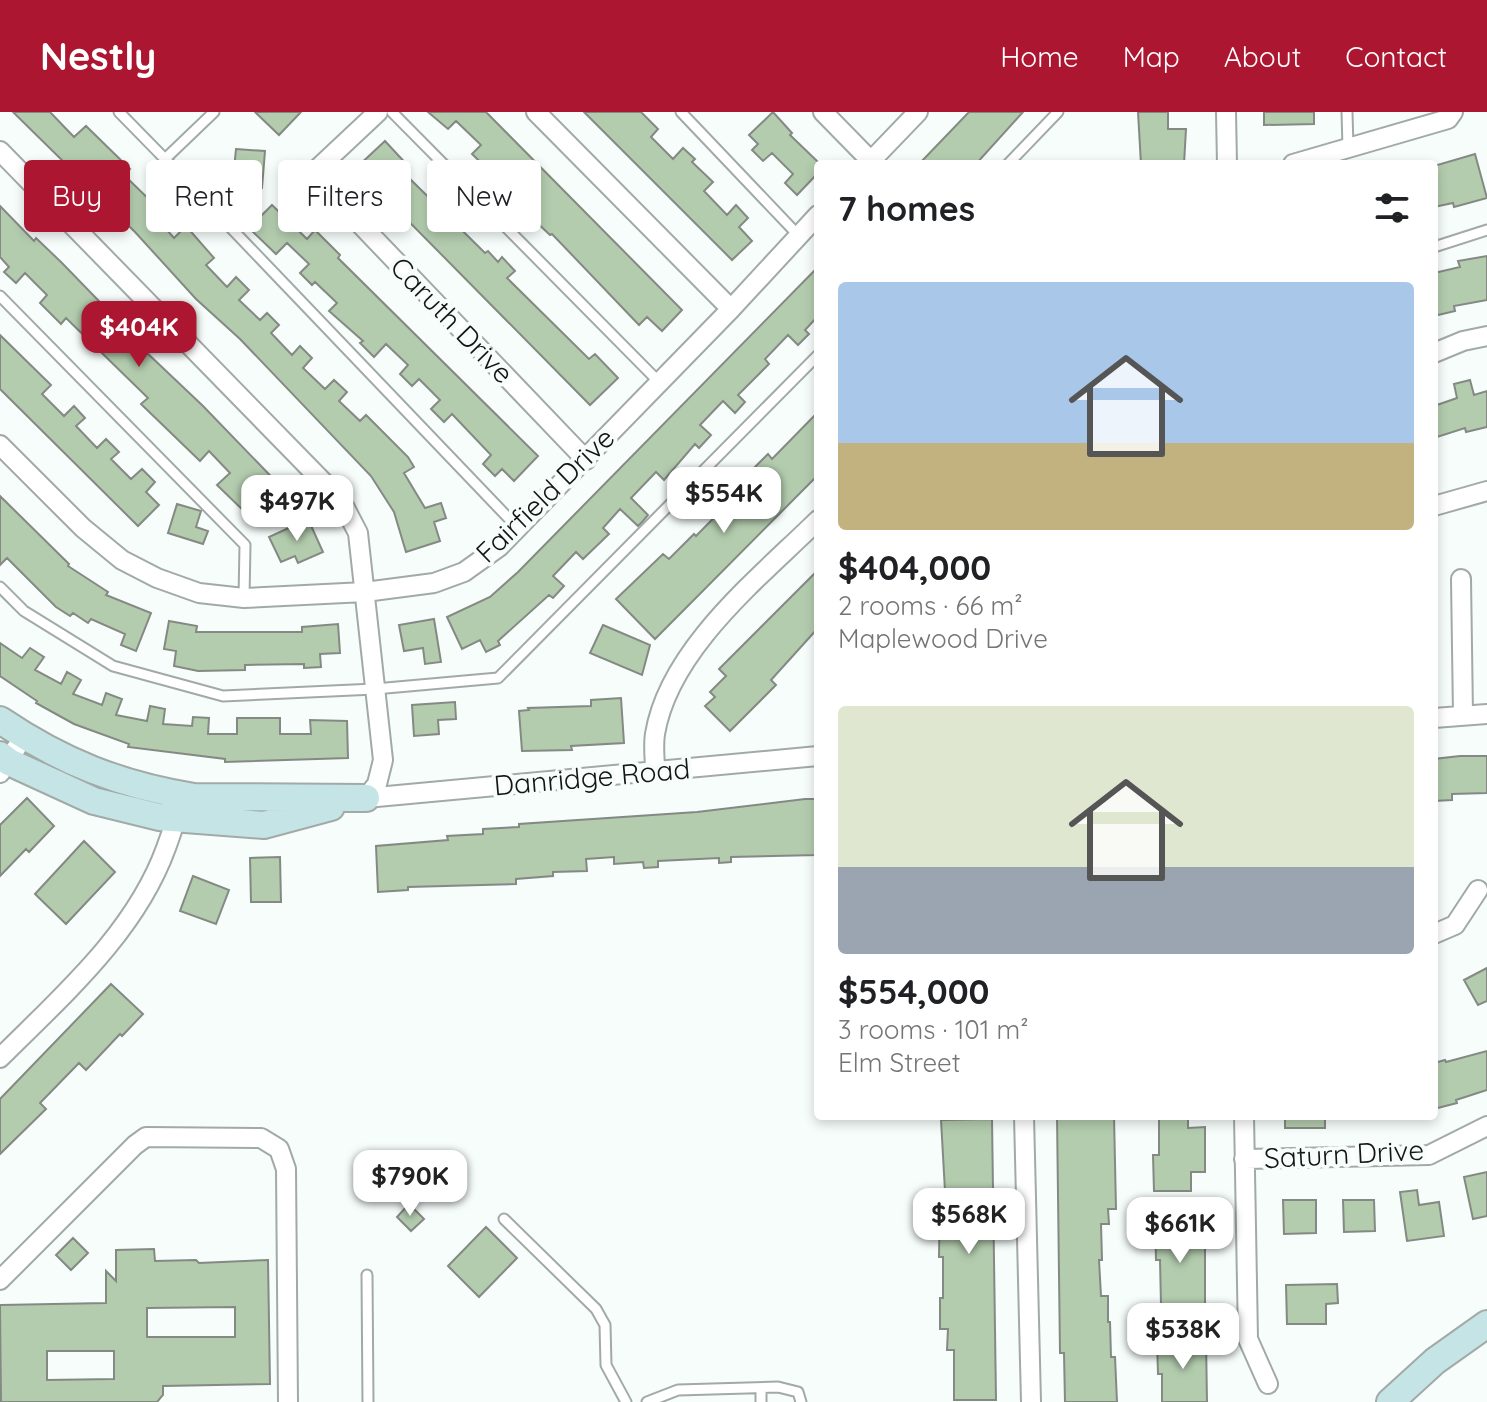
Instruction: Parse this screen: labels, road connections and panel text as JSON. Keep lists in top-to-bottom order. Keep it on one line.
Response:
{"streets":{"street":["Caruth Drive","Fairfield Drive","Danridge Road","Saturn Drive"]},"crossings":[["Caruth Drive","Fairfield Drive"]],"page":{"header":"Nestly","nav":["Home","Map","About","Contact"],"chip":["Buy","Rent","Filters","New"],"heading":"7 homes","list":[{"name":"$404,000","note":"2 rooms · 66 m² · Maplewood Drive"},{"name":"$554,000","note":"3 rooms · 101 m² · Elm Street"}],"price":["$404K","$554K","$497K","$790K","$568K","$661K","$538K"]}}
